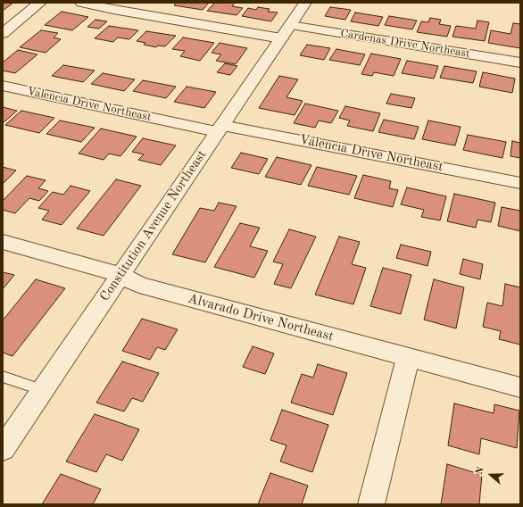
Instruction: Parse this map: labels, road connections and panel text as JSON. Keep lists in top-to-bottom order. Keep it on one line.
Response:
{"streets":{"street":["Cardenas Drive Northeast","Valencia Drive Northeast","Constitution Avenue Northeast","Alvarado Drive Northeast"]},"crossings":[["Cardenas Drive Northeast","Constitution Avenue Northeast"],["Valencia Drive Northeast","Constitution Avenue Northeast"],["Constitution Avenue Northeast","Alvarado Drive Northeast"]],"north":"left"}
